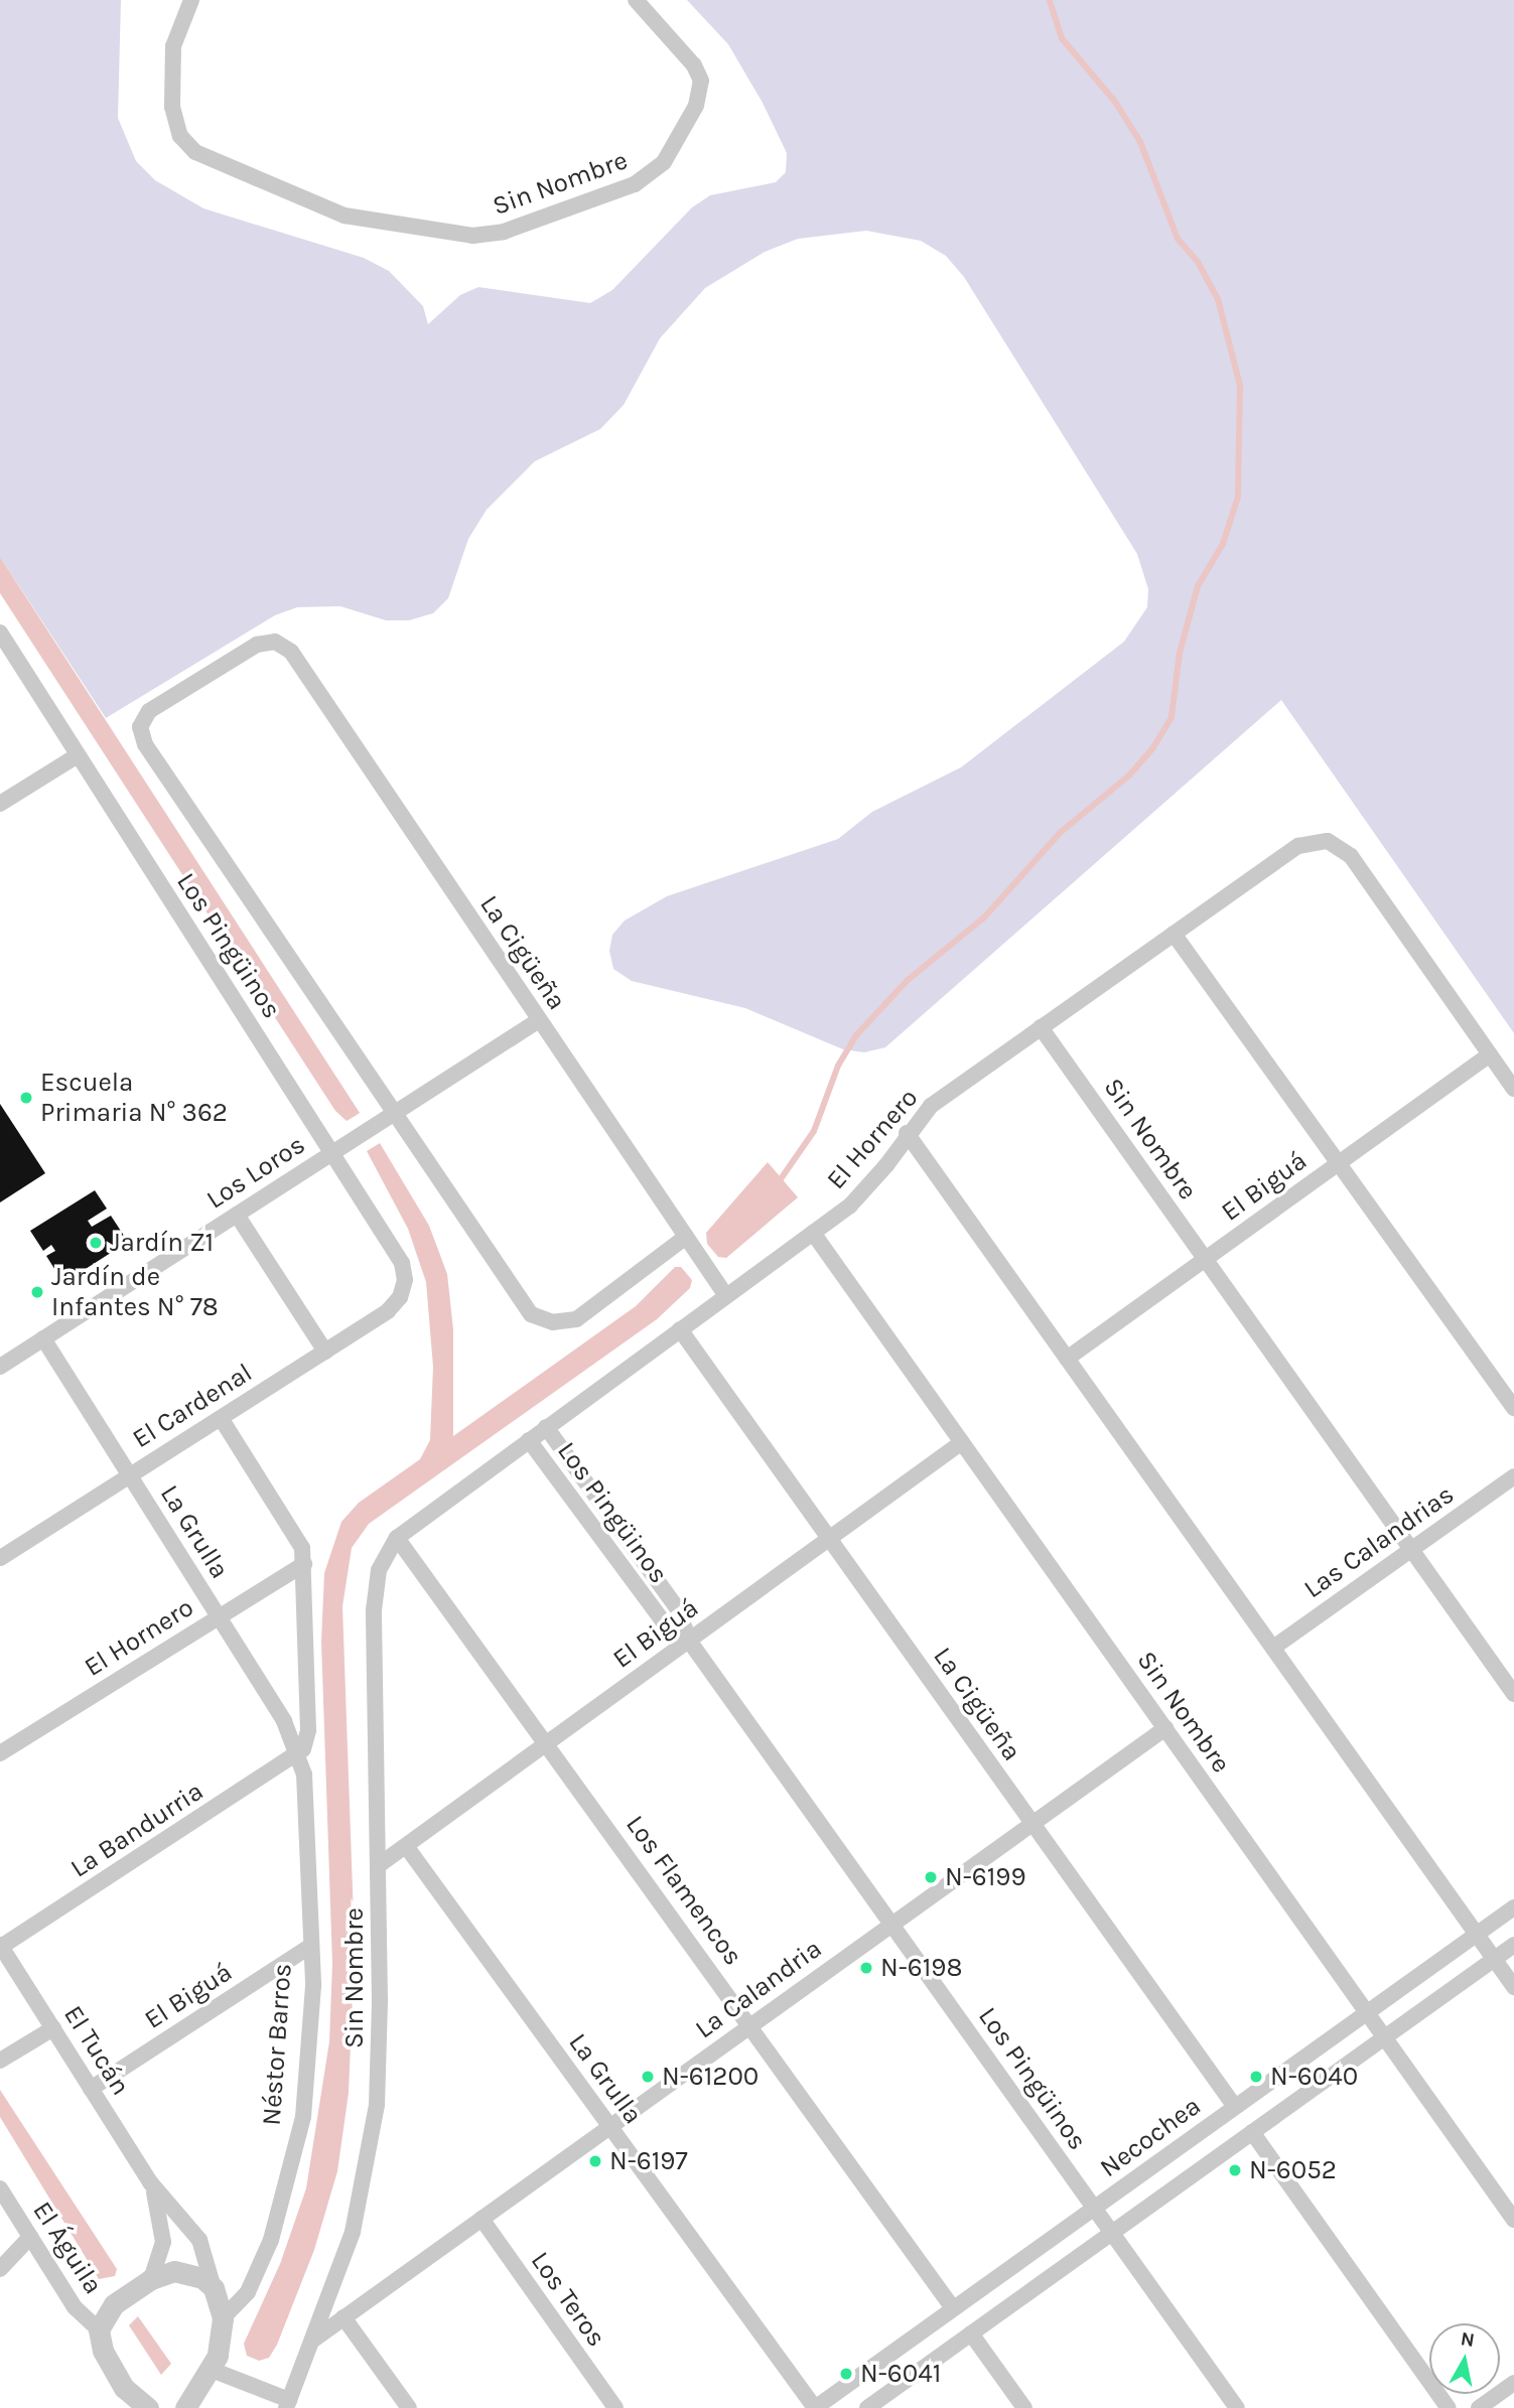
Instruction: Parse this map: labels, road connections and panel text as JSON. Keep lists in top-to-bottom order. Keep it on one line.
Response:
{"streets":{"street":["Sin Nombre","Los Pingüinos","La Cigüeña","El Hornero","Los Loros","El Biguá","El Cardenal","La Grulla","Las Calandrias","La Bandurria","Los Flamencos","La Calandria","Néstor Barros","El Tucán","Necochea","El Águila","Los Teros"]},"crossings":[["Sin Nombre","El Hornero"],["Sin Nombre","El Biguá"],["Sin Nombre","Las Calandrias"],["Sin Nombre","Los Flamencos"],["Sin Nombre","La Calandria"],["Sin Nombre","Necochea"],["Los Pingüinos","La Cigüeña"],["Los Pingüinos","El Hornero"],["Los Pingüinos","Los Loros"],["Los Pingüinos","El Biguá"],["Los Pingüinos","El Cardenal"],["Los Pingüinos","La Calandria"],["Los Pingüinos","Necochea"],["La Cigüeña","El Hornero"],["La Cigüeña","Los Loros"],["La Cigüeña","El Biguá"],["La Cigüeña","La Calandria"],["La Cigüeña","Necochea"],["El Hornero","El Biguá"],["El Hornero","La Grulla"],["El Hornero","Los Flamencos"],["Los Loros","La Grulla"],["El Biguá","La Grulla"],["El Biguá","Los Flamencos"],["El Biguá","Néstor Barros"],["El Biguá","El Tucán"],["El Cardenal","La Grulla"],["La Grulla","La Bandurria"],["La Grulla","La Calandria"],["La Grulla","Néstor Barros"],["La Grulla","Necochea"],["La Bandurria","Néstor Barros"],["La Bandurria","El Tucán"],["Los Flamencos","La Calandria"],["Los Flamencos","Necochea"],["La Calandria","Los Teros"],["Néstor Barros","El Tucán"]],"places":["Escuela Primaria N° 362","Jardín Z1","Jardín de Infantes N° 78","N-6199","N-6198","N-61200","N-6040","N-6197","N-6052","N-6041"],"north":"top"}
